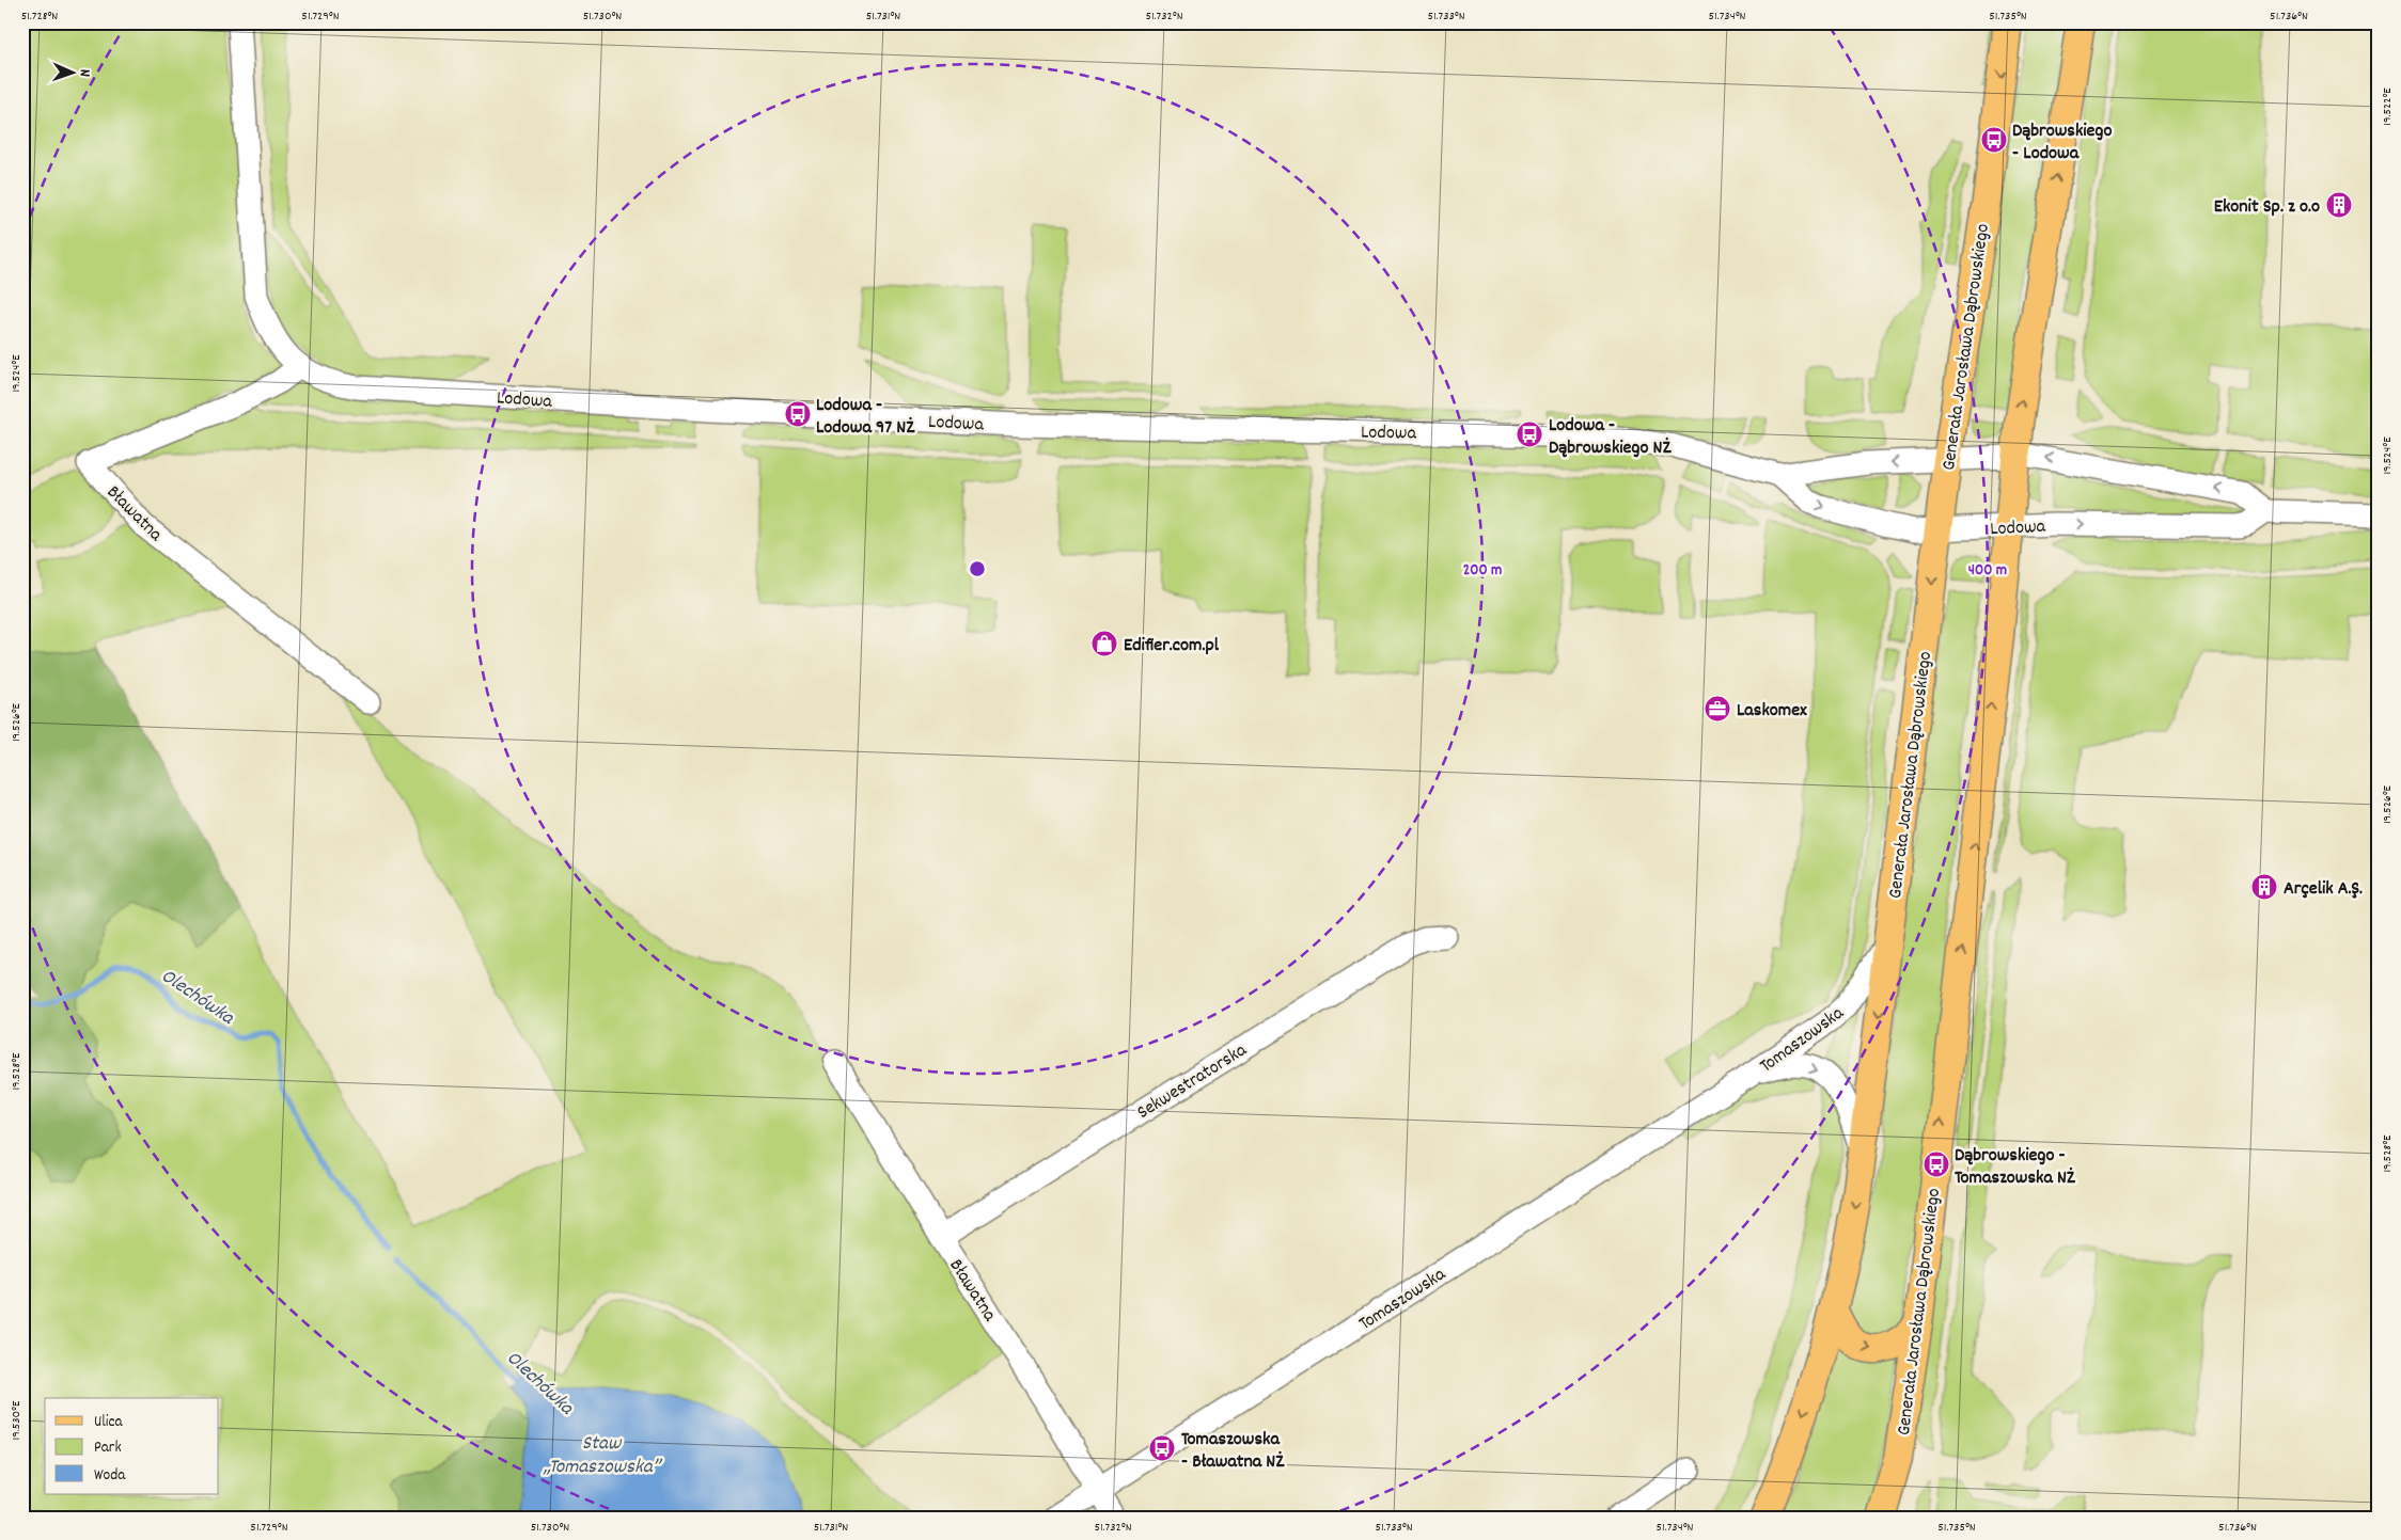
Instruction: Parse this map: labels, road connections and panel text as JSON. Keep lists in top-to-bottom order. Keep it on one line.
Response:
{"streets":{"main road":["Generała Jarosława Dąbrowskiego"],"street":["Lodowa","Bławatna","Tomaszowska","Sekwestratorska"]},"crossings":[["Generała Jarosława Dąbrowskiego","Lodowa"],["Generała Jarosława Dąbrowskiego","Tomaszowska"],["Lodowa","Bławatna"],["Bławatna","Tomaszowska"],["Bławatna","Sekwestratorska"]],"water":["Olechówka","Staw „Tomaszowska”"],"places":{"bus stop":["Dąbrowskiego - Lodowa","Lodowa - Lodowa 97 NŻ","Lodowa - Dąbrowskiego NŻ","Dąbrowskiego - Tomaszowska NŻ","Tomaszowska - Bławatna NŻ"],"building":["Ekonit Sp. z o.o","Arçelik A.Ş."],"shop":["Edifier.com.pl"],"office":["Laskomex"]},"legend":["Ulica","Park","Woda"],"north":"right","coordinates":["51.728°N","51.729°N","51.730°N","51.731°N","51.732°N","51.733°N","51.734°N","51.735°N","51.736°N","19.522°E","19.524°E","19.526°E","19.528°E","19.530°E"],"rings":["200 m","400 m"]}
